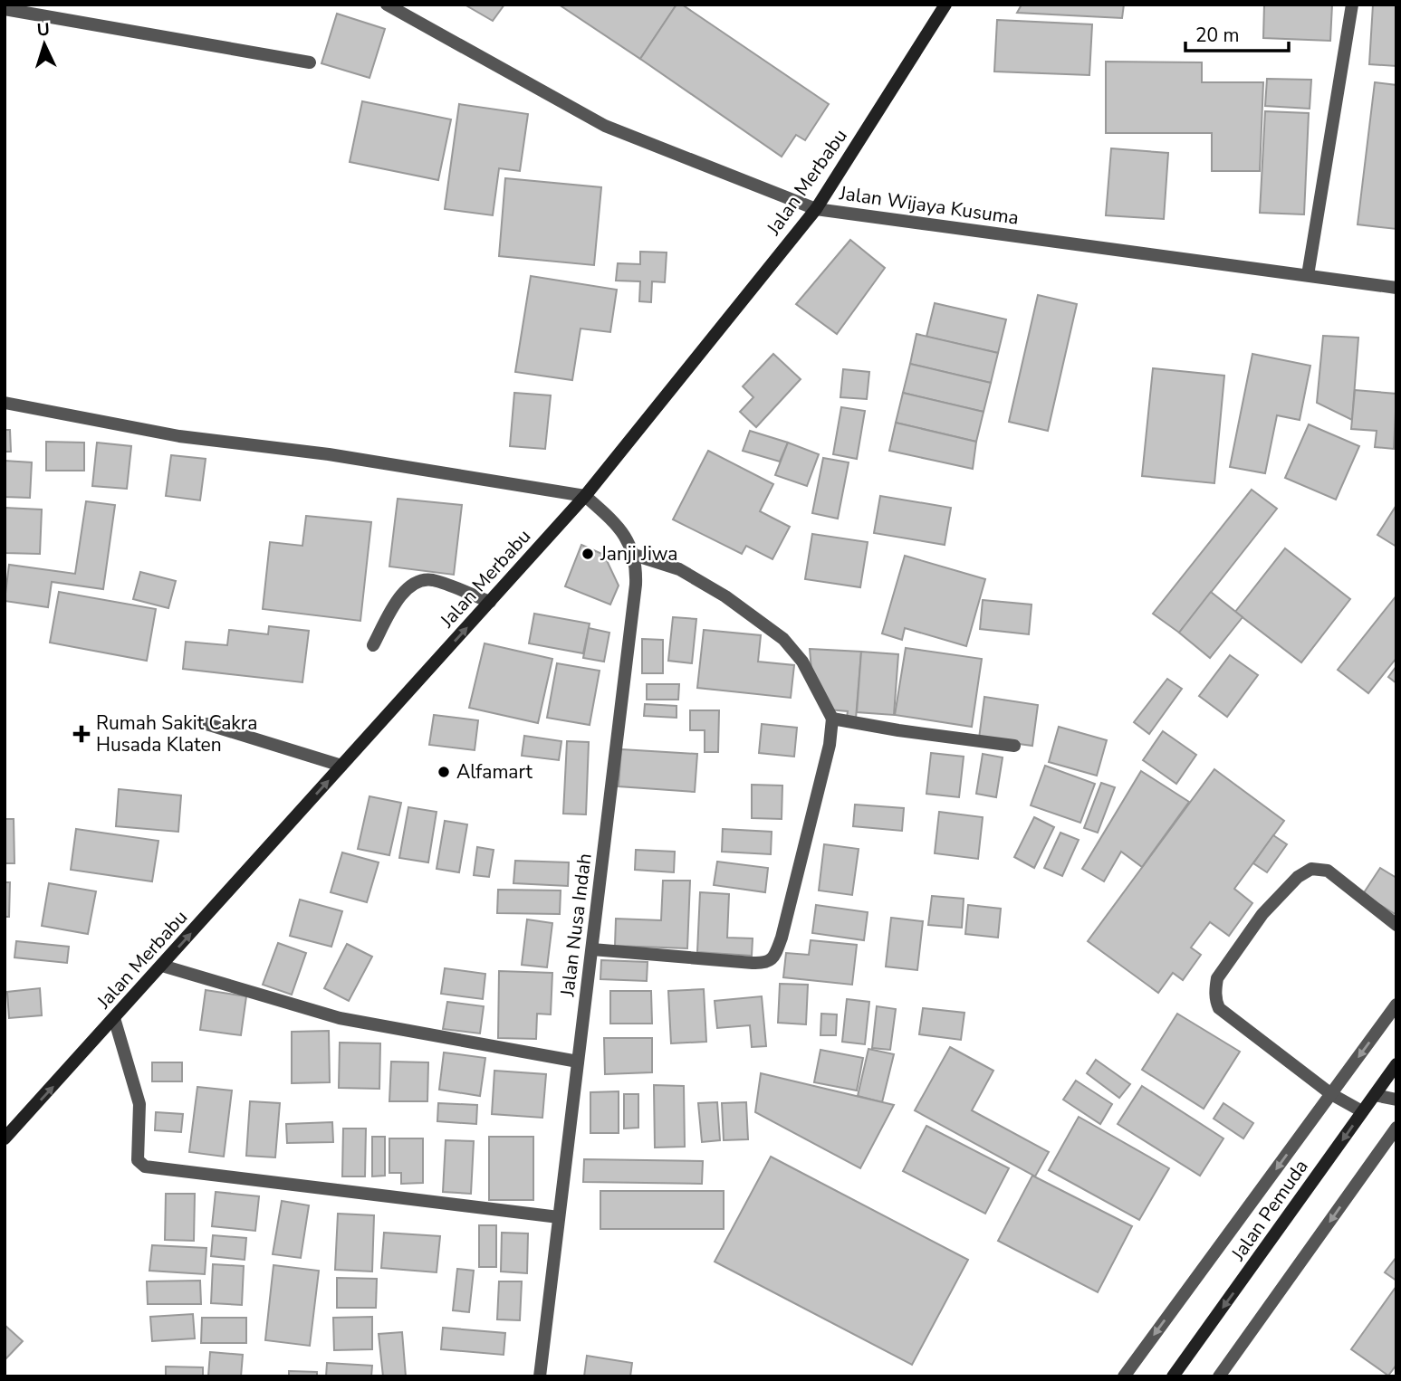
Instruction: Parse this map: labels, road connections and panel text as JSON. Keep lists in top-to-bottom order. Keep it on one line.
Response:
{"streets":{"main road":["Jalan Merbabu","Jalan Pemuda"],"street":["Jalan Wijaya Kusuma","Jalan Nusa Indah"]},"crossings":[["Jalan Merbabu","Jalan Wijaya Kusuma"],["Jalan Merbabu","Jalan Nusa Indah"]],"one_way":["Jalan Merbabu","Jalan Pemuda"],"places":{"other":["Janji Jiwa","Alfamart"],"health":["Rumah Sakit Cakra Husada Klaten"]},"scale_bar":"20 m","north":"top"}
